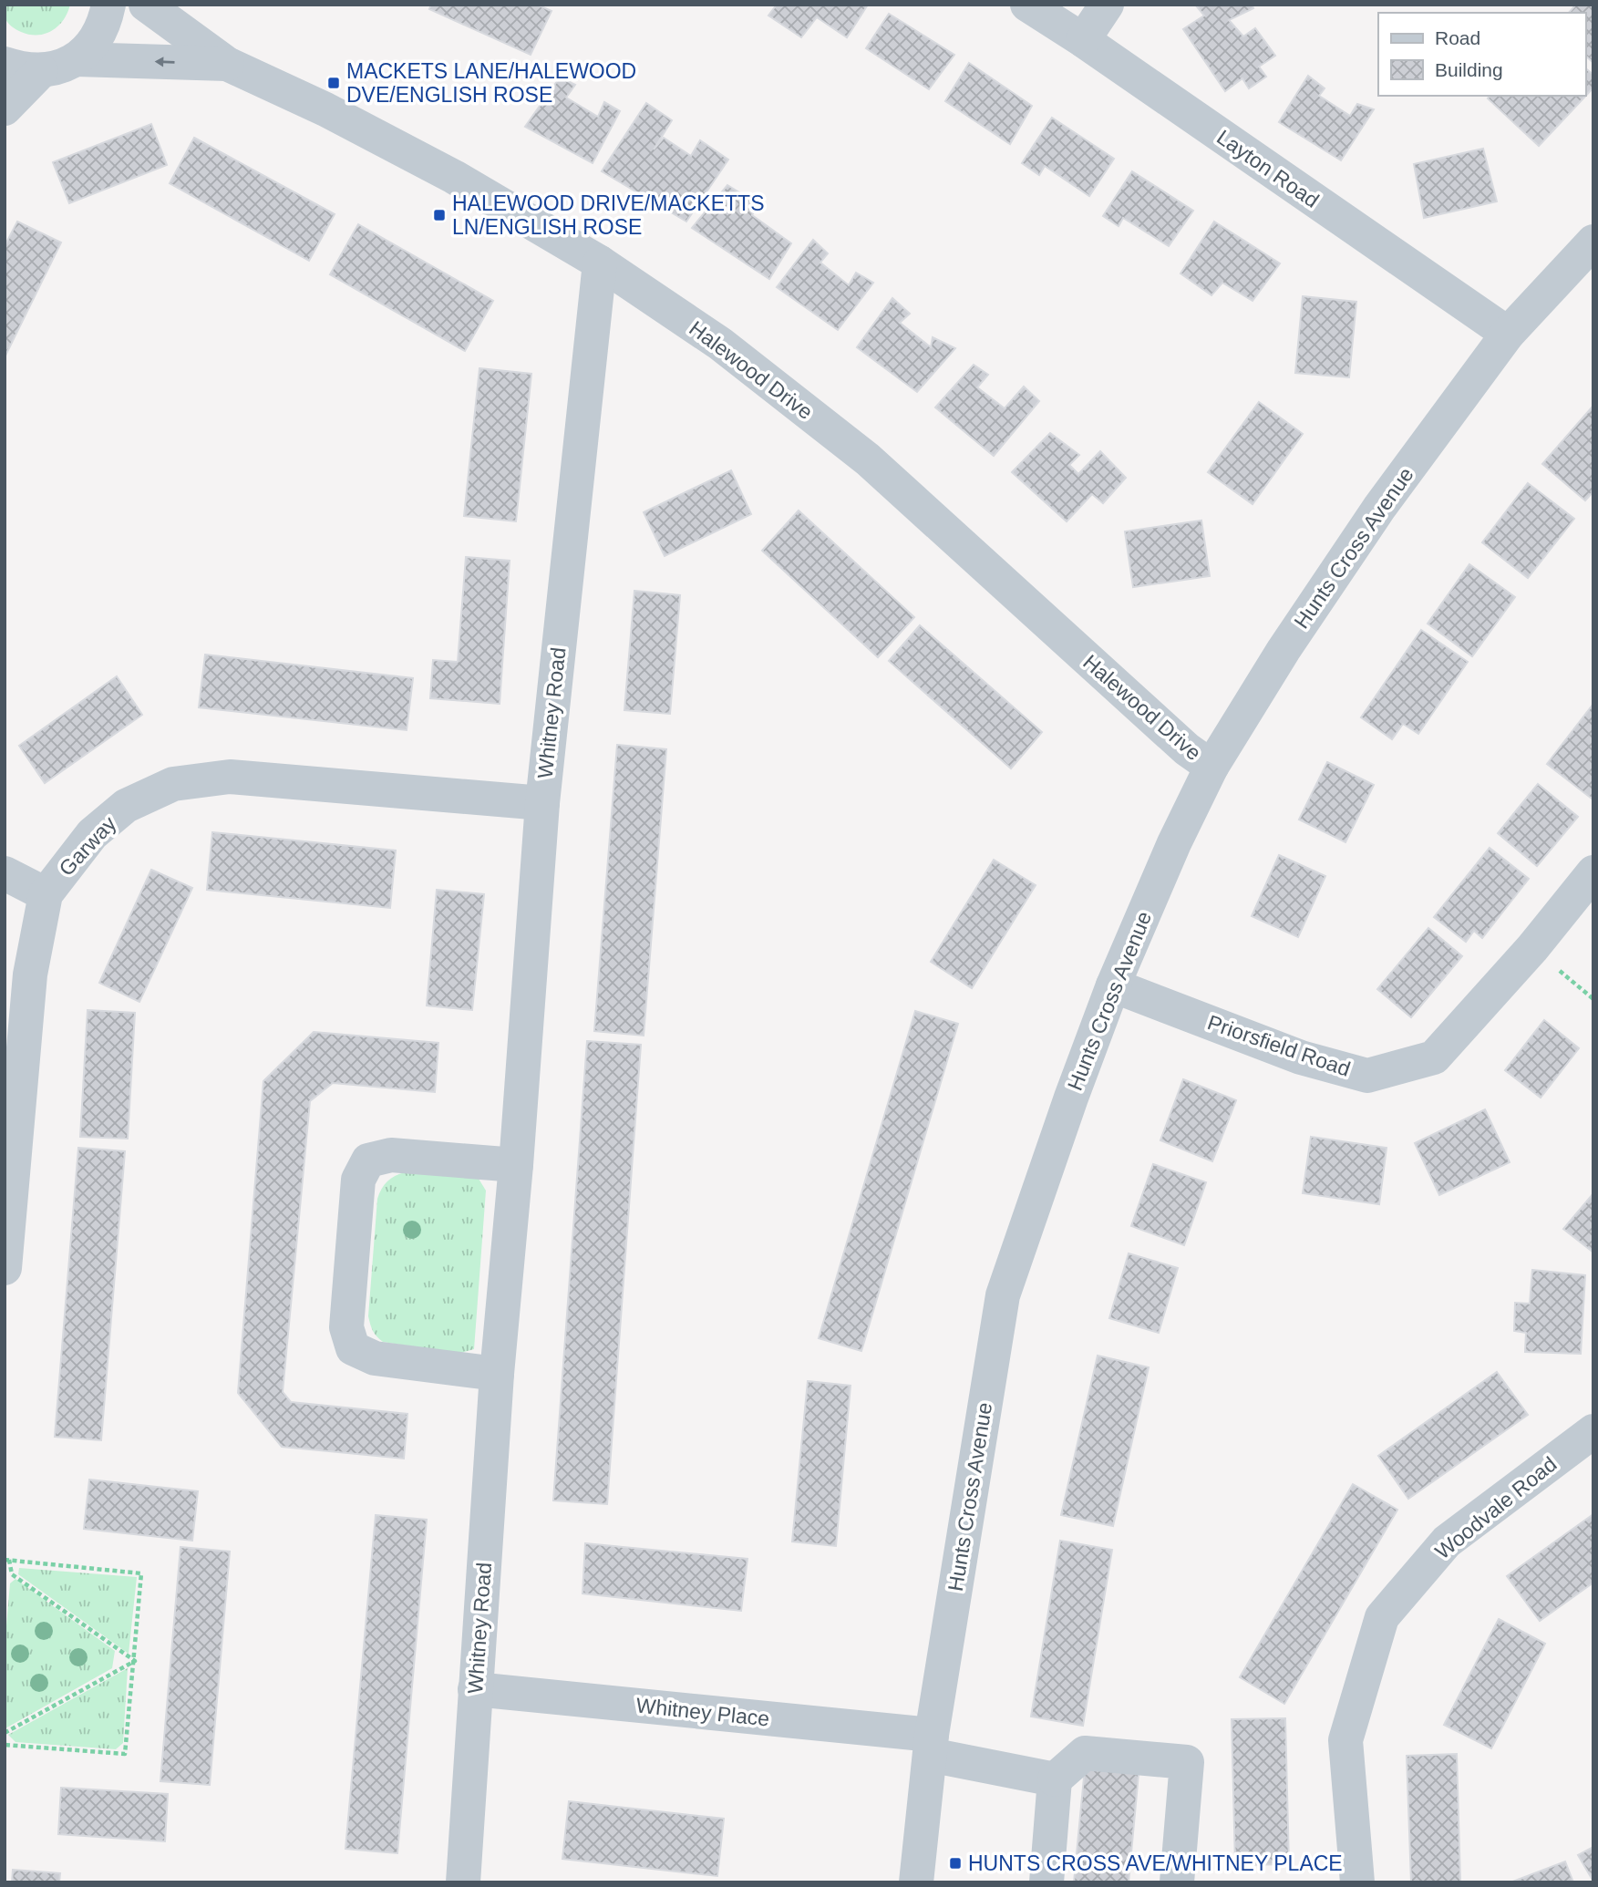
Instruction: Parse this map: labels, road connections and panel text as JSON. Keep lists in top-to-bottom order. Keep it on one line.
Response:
{"streets":{"street":["Layton Road","Halewood Drive","Hunts Cross Avenue","Whitney Road","Garway","Priorsfield Road","Woodvale Road","Whitney Place"]},"crossings":[["Layton Road","Hunts Cross Avenue"],["Halewood Drive","Hunts Cross Avenue"],["Halewood Drive","Whitney Road"],["Hunts Cross Avenue","Priorsfield Road"],["Hunts Cross Avenue","Whitney Place"],["Whitney Road","Garway"],["Whitney Road","Whitney Place"]],"places":{"transit":["MACKETS LANE/HALEWOOD DVE/ENGLISH ROSE","HALEWOOD DRIVE/MACKETTS LN/ENGLISH ROSE","HUNTS CROSS AVE/WHITNEY PLACE"]},"legend":["Road","Building"]}
